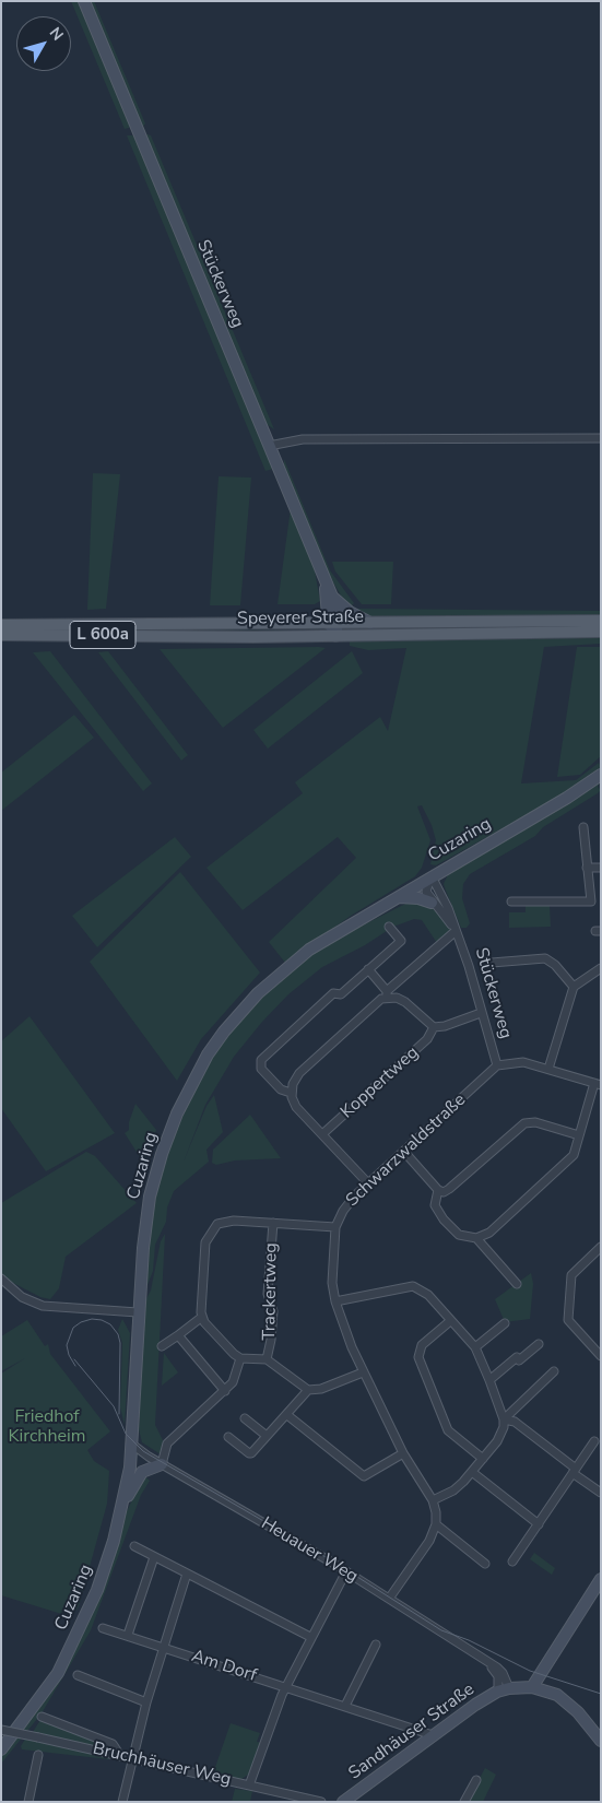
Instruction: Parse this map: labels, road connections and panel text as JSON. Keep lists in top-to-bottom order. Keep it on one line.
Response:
{"streets":{"main road":["Stückerweg","Speyerer Straße","L 600a","Cuzaring","Sandhäuser Straße"],"street":["Koppertweg","Schwarzwaldstraße","Trackertweg","Heuauer Weg","Am Dorf","Bruchhäuser Weg"]},"crossings":[["Stückerweg","Speyerer Straße"],["Stückerweg","Cuzaring"],["Stückerweg","Schwarzwaldstraße"],["Cuzaring","Heuauer Weg"],["Heuauer Weg","Sandhäuser Straße"],["Am Dorf","Sandhäuser Straße"]],"parks":["Friedhof Kirchheim"],"north":"top right"}
